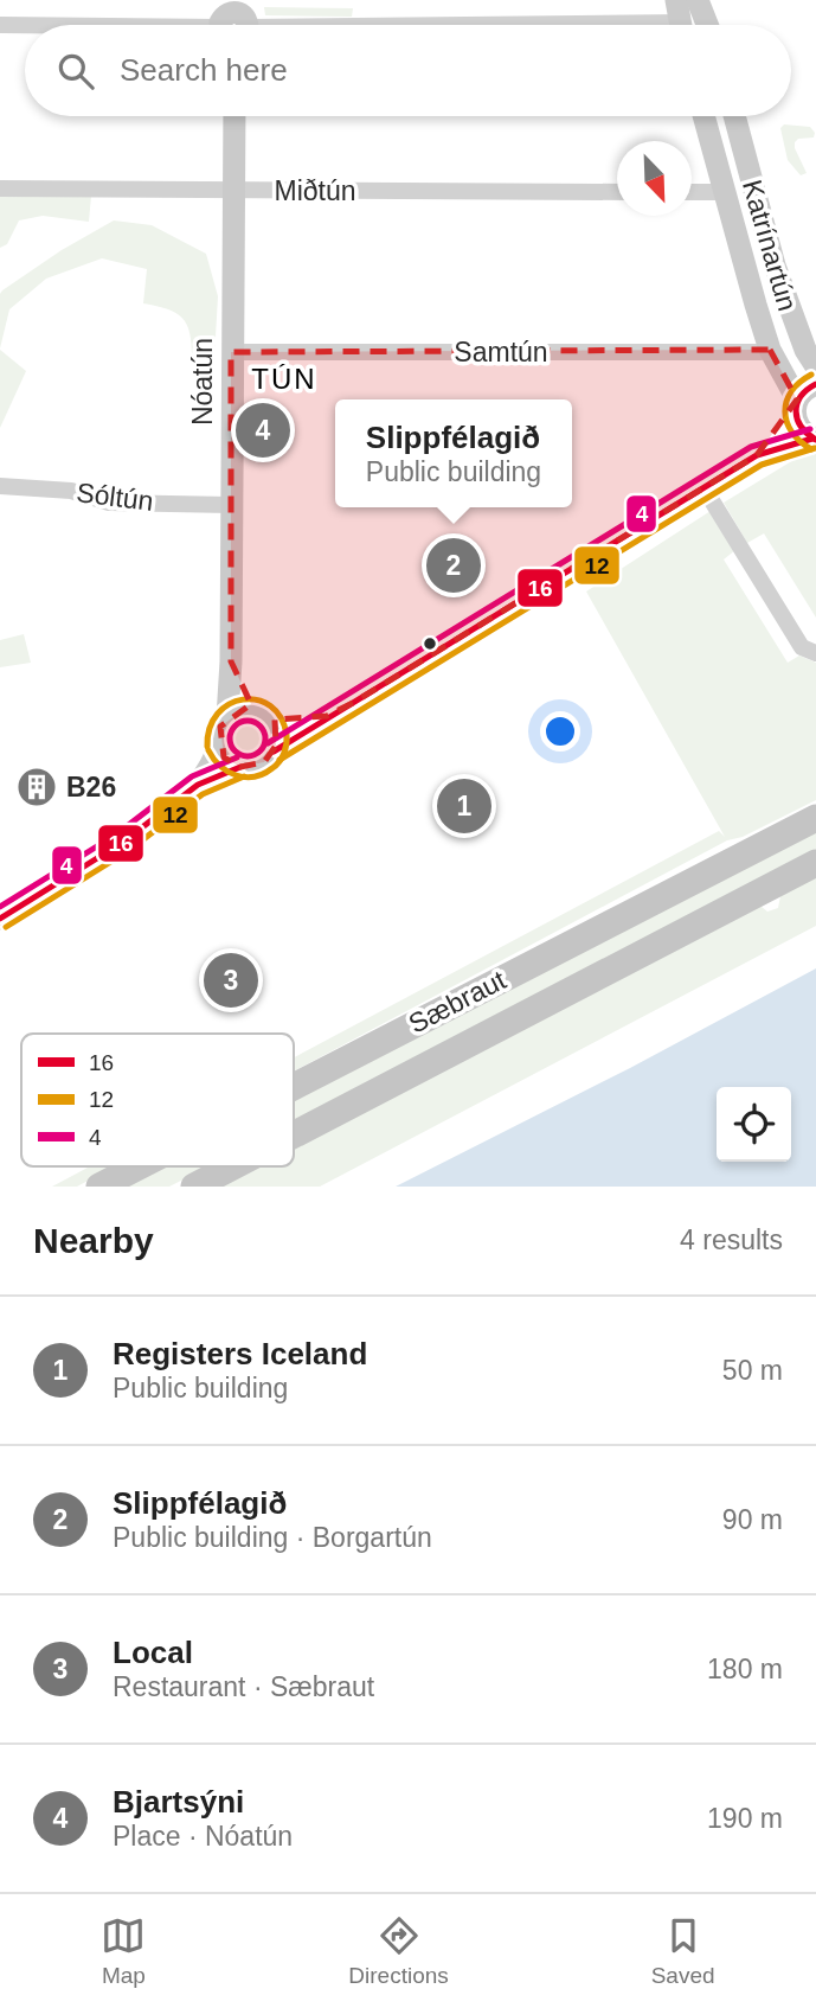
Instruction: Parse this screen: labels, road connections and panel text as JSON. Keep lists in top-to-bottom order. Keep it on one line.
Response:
{"streets":{"main road":["Sæbraut"],"street":["Miðtún","Katrínartún","Samtún","Nóatún","Sóltún"]},"crossings":[["Miðtún","Nóatún"],["Katrínartún","Samtún"],["Samtún","Nóatún"],["Nóatún","Sóltún"]],"districts":["TÚN"],"places":{"building":["B26"]},"lines":["transit line 12","transit line 16","transit line 4"],"legend":["16","12","4"],"north":"bottom right","page":{"search":"Search here","pins":["4","2","1","3"],"popup":["Slippfélagið","Public building"],"heading":["Nearby","4 results"],"list":[{"mark":"1","name":"Registers Iceland","note":"Public building","value":"50 m"},{"mark":"2","name":"Slippfélagið","note":"Public building · Borgartún","value":"90 m"},{"mark":"3","name":"Local","note":"Restaurant · Sæbraut","value":"180 m"},{"mark":"4","name":"Bjartsýni","note":"Place · Nóatún","value":"190 m"}],"nav":["Map","Directions","Saved"]}}
